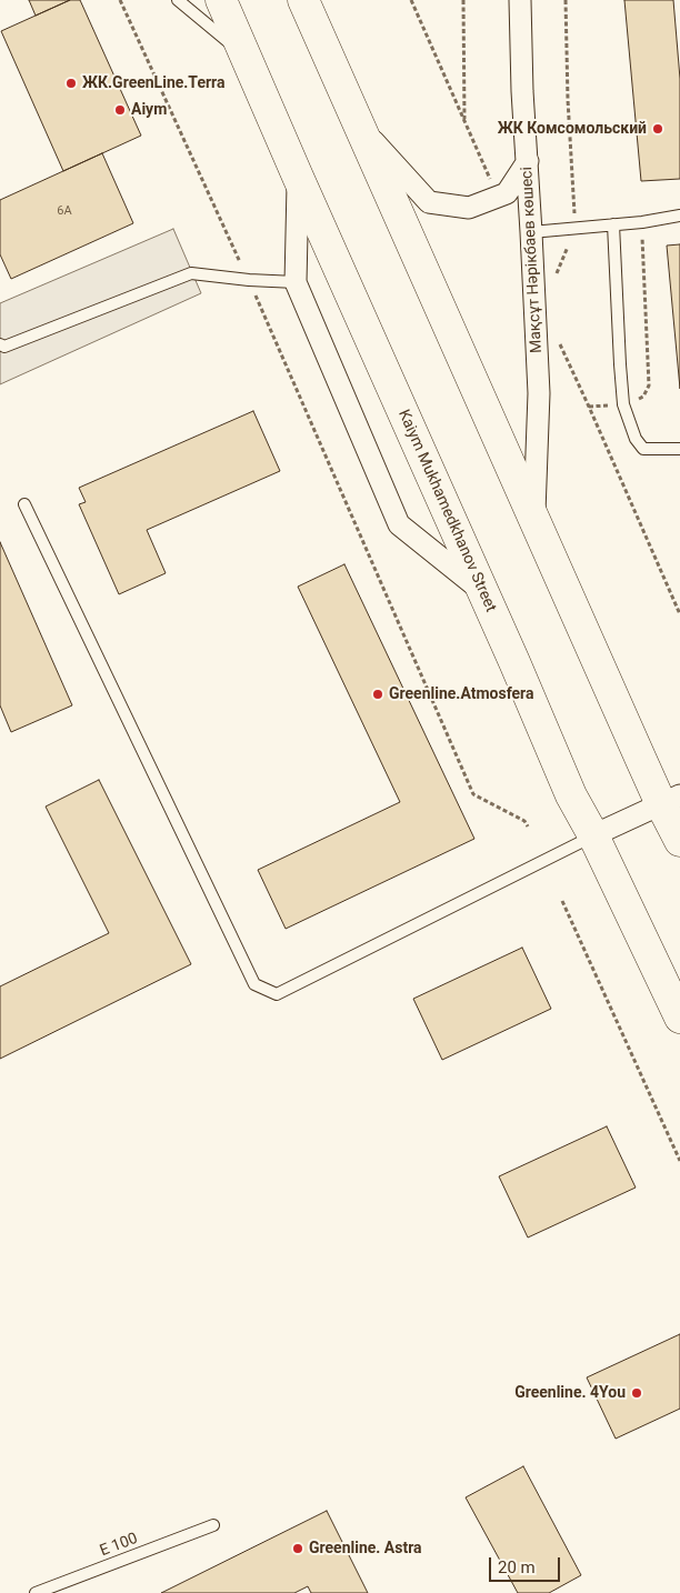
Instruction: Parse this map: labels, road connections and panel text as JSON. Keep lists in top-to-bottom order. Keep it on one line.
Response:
{"streets":{"main road":["Kaiym Mukhamedkhanov Street"],"street":["Мақсұт Нәрікбаев көшесі"],"lane":["E 100"]},"places":["ЖК.GreenLine.Terra","Aiym","ЖК Комсомольский","Greenline.Atmosfera","Greenline. 4You","Greenline. Astra"],"house_numbers":["6А"],"scale_bar":"20 m"}
